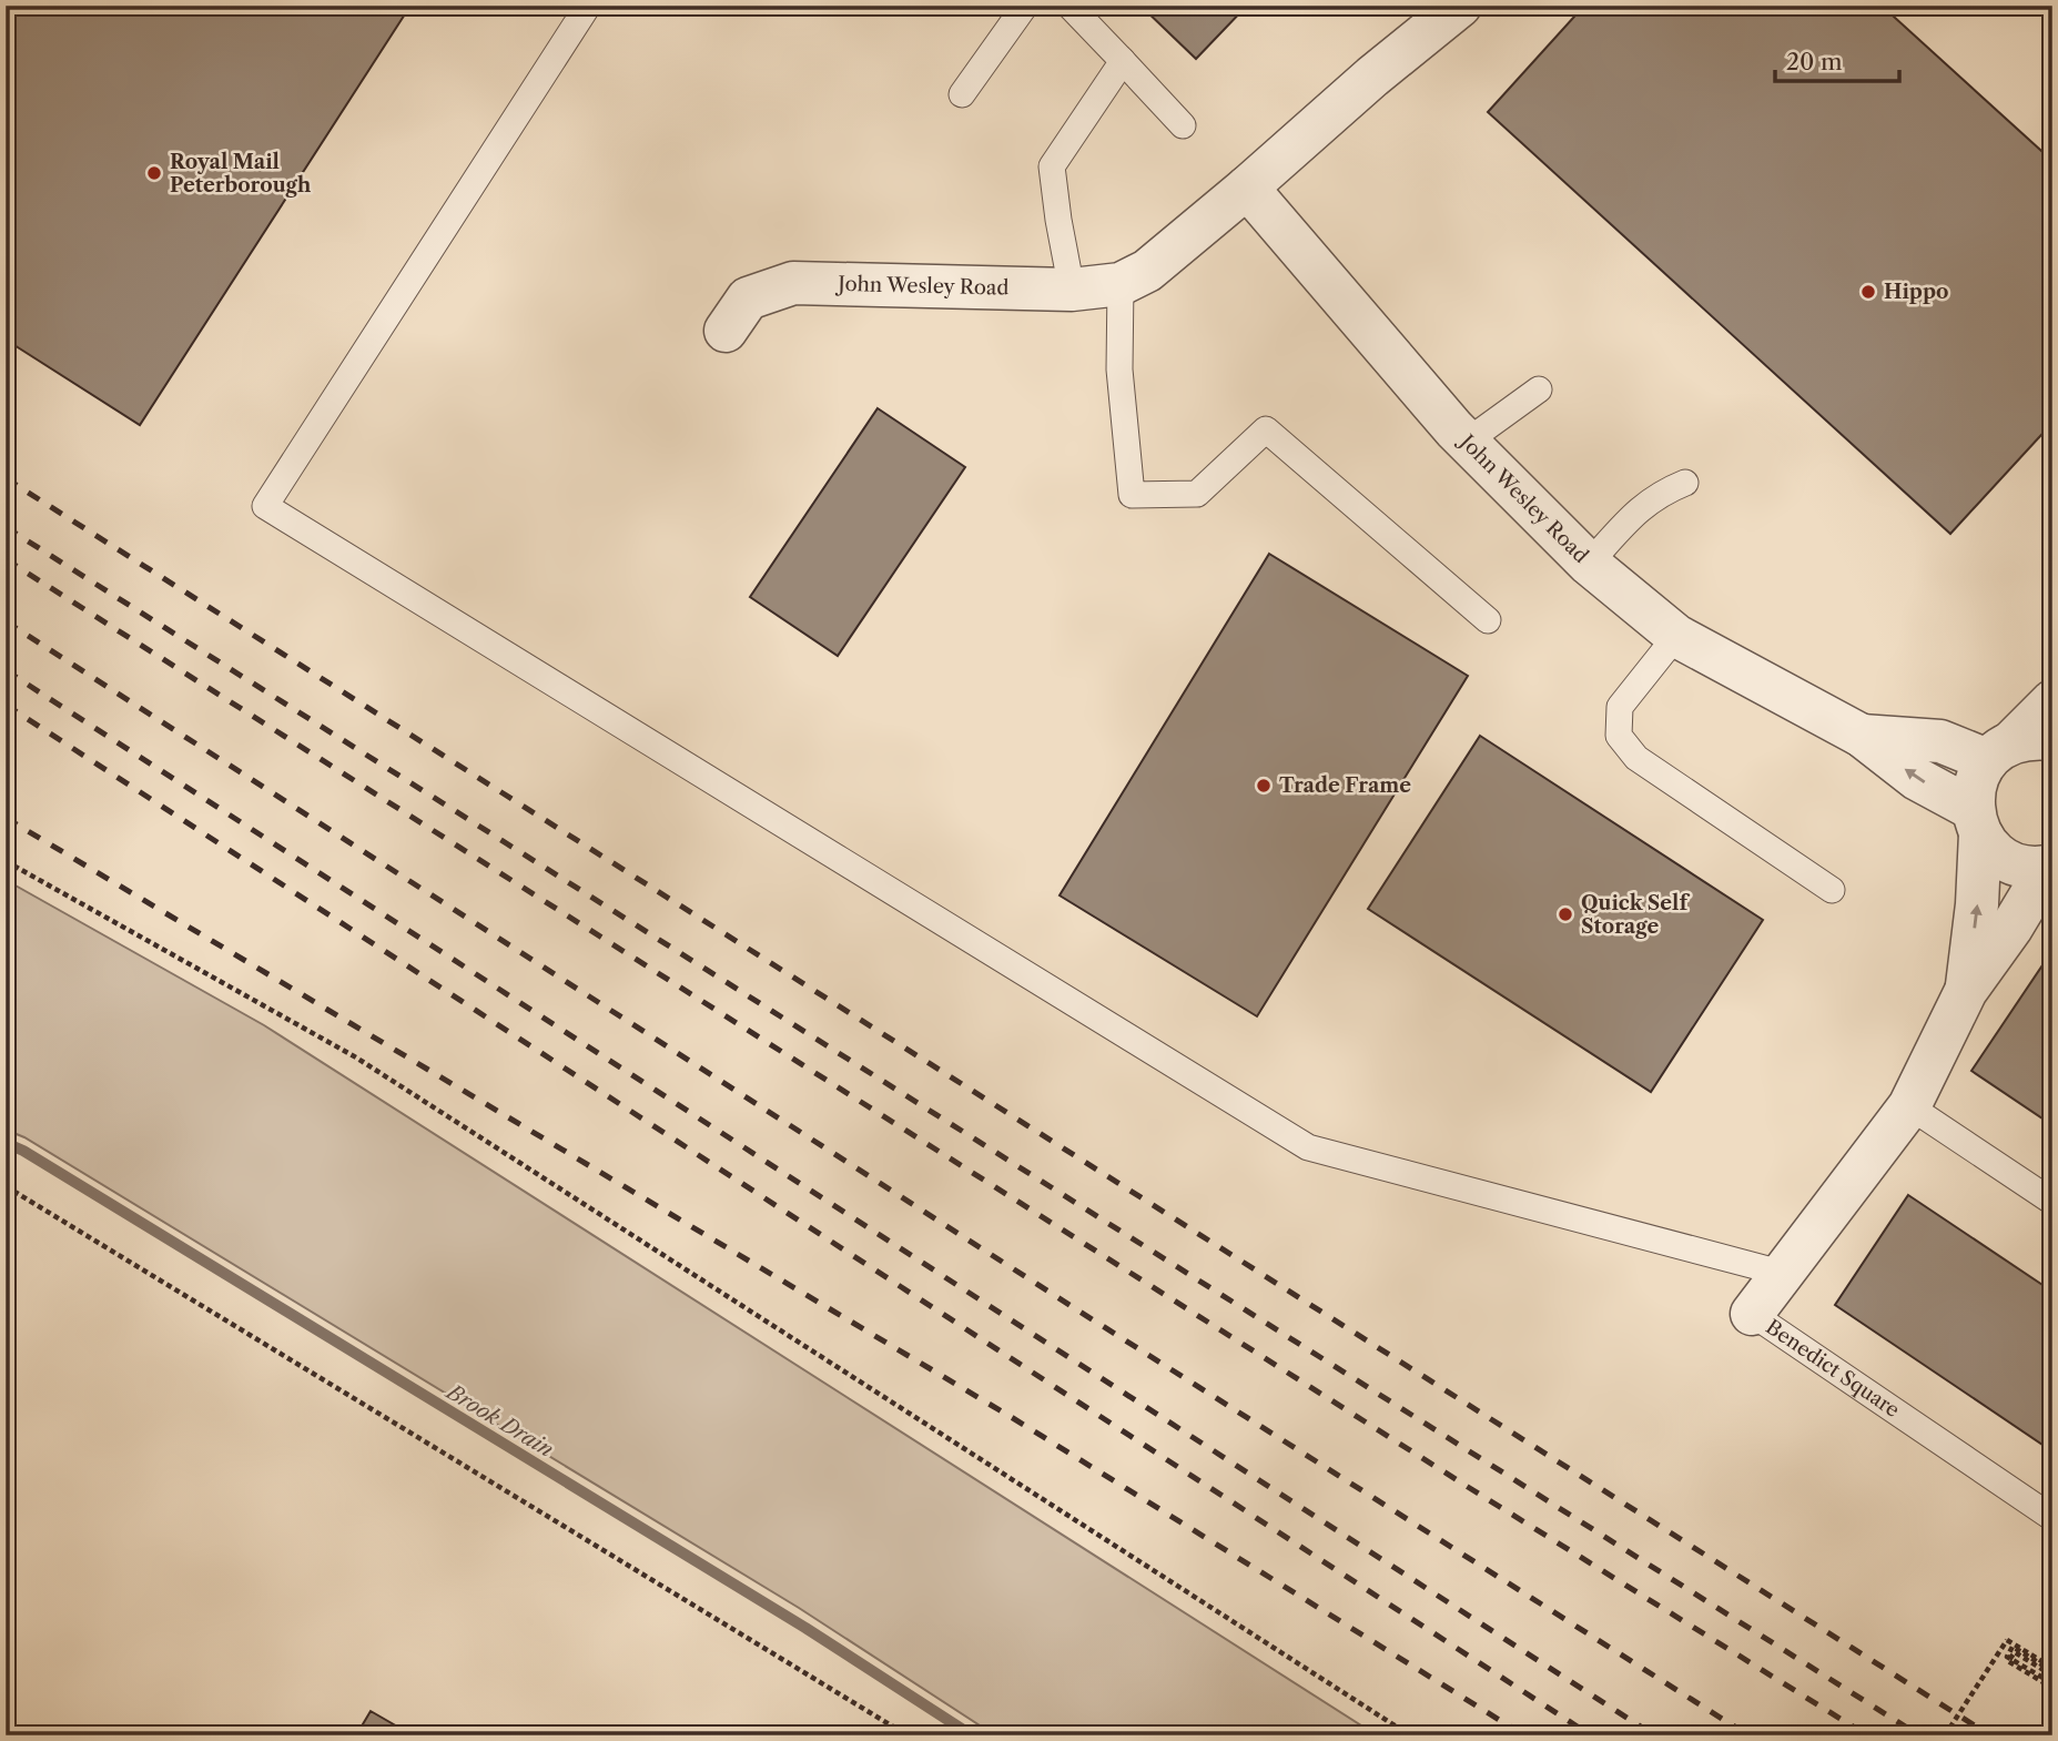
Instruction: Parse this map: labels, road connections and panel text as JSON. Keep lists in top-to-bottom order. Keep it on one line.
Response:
{"streets":{"street":["John Wesley Road","Benedict Square"]},"crossings":[["John Wesley Road","Benedict Square"]],"water":["Brook Drain"],"places":["Royal Mail Peterborough","Hippo","Trade Frame","Quick Self Storage"],"scale_bar":"20 m"}
